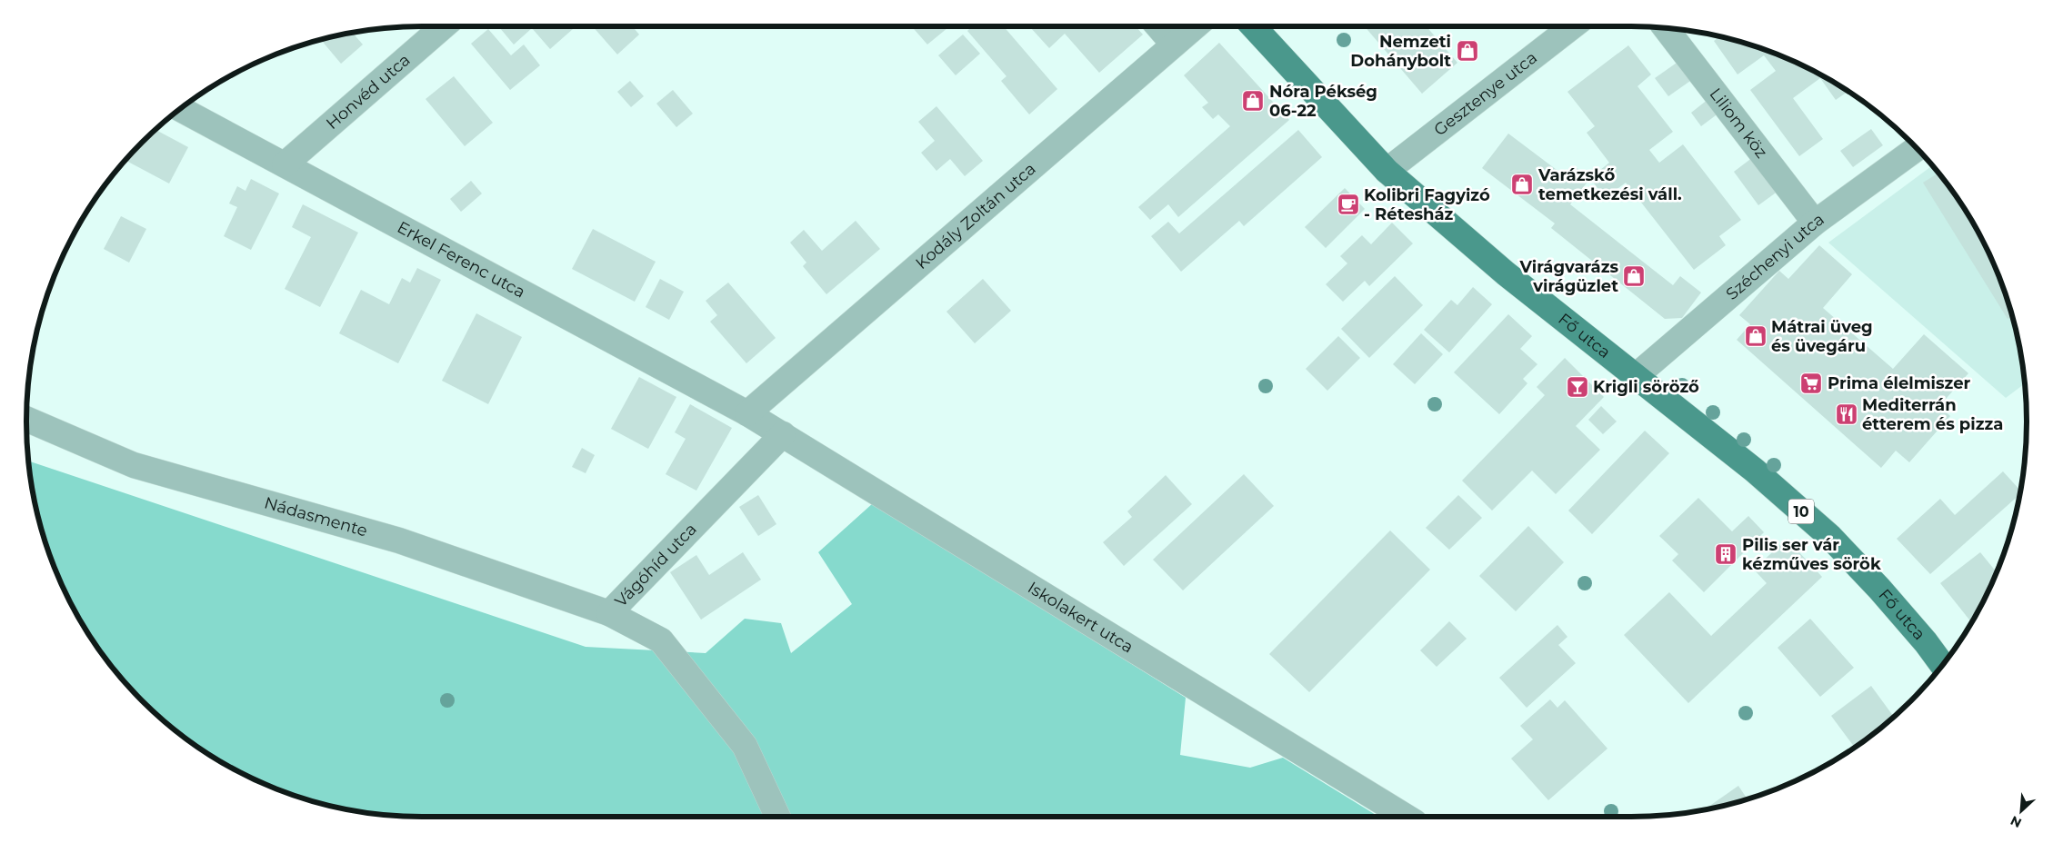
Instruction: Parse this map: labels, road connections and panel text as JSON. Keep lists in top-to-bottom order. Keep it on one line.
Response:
{"streets":{"main road":["Fő utca","10"],"street":["Honvéd utca","Gesztenye utca","Liliom köz","Kodály Zoltán utca","Széchenyi utca","Erkel Ferenc utca","Nádasmente","Vágóhíd utca","Iskolakert utca"]},"crossings":[["Honvéd utca","Erkel Ferenc utca"],["Gesztenye utca","Fő utca"],["Liliom köz","Széchenyi utca"],["Kodály Zoltán utca","Erkel Ferenc utca"],["Kodály Zoltán utca","Iskolakert utca"],["Széchenyi utca","Fő utca"],["Erkel Ferenc utca","Iskolakert utca"],["Nádasmente","Vágóhíd utca"],["Vágóhíd utca","Iskolakert utca"]],"places":{"shop":["Nemzeti Dohánybolt","Nóra Pékség 06-22","Varázskő temetkezési váll.","Virágvarázs virágüzlet","Mátrai üveg és üvegáru"],"cafe":["Kolibri Fagyizó - Rétesház"],"supermarket":["Prima élelmiszer"],"bar":["Krigli söröző"],"restaurant":["Mediterrán étterem és pizza"],"building":["Pilis ser vár kézműves sörök"]},"north":"bottom left"}
